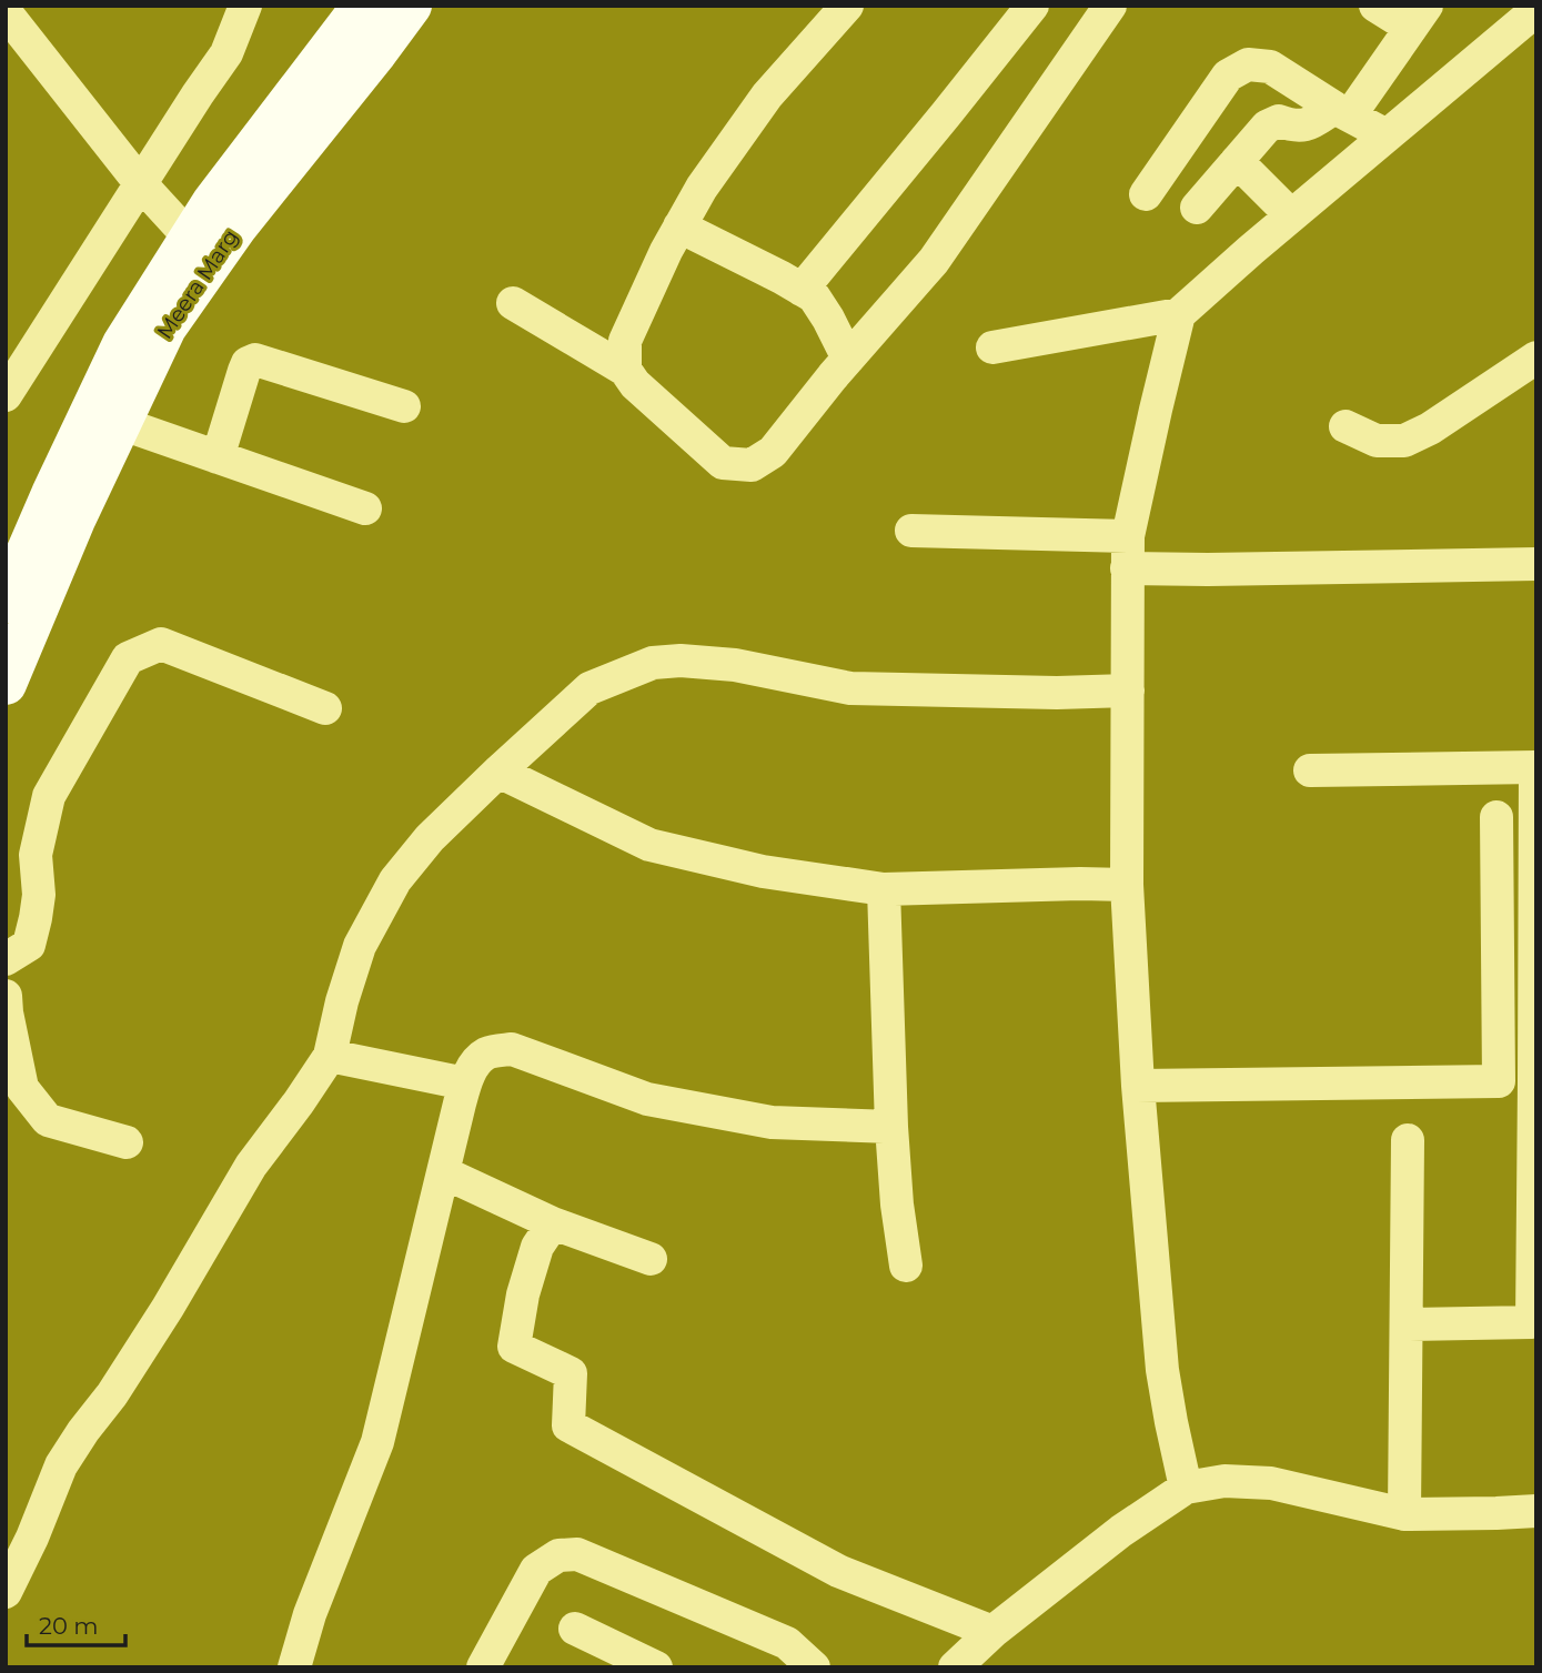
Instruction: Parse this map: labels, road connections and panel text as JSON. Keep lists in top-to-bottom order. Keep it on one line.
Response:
{"streets":{"main road":["Meera Marg"]},"scale_bar":"20 m"}
